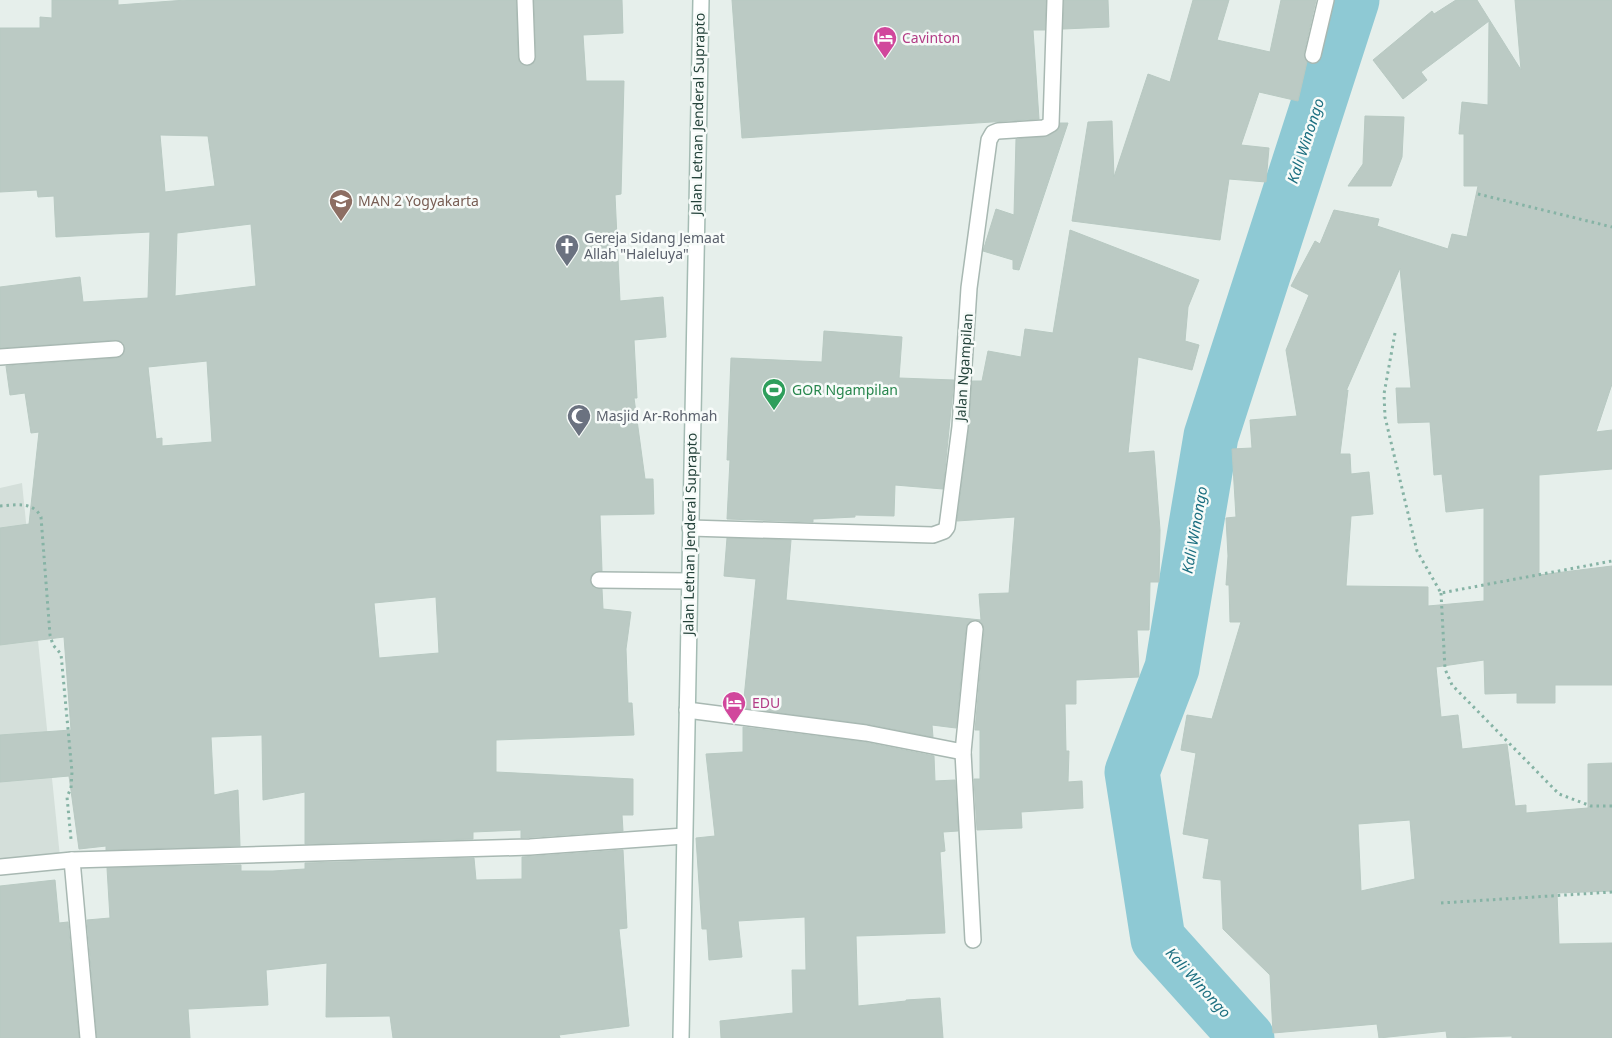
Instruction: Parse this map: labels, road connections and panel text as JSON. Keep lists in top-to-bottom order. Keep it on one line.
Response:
{"streets":{"street":["Jalan Letnan Jenderal Suprapto","Jalan Ngampilan"]},"crossings":[["Jalan Letnan Jenderal Suprapto","Jalan Ngampilan"]],"water":["Kali Winongo"],"places":{"hotel":["Cavinton","EDU"],"school or university":["MAN 2 Yogyakarta"],"church":["Gereja Sidang Jemaat Allah \"Haleluya\""],"sports":["GOR Ngampilan"],"mosque":["Masjid Ar-Rohmah"]}}
